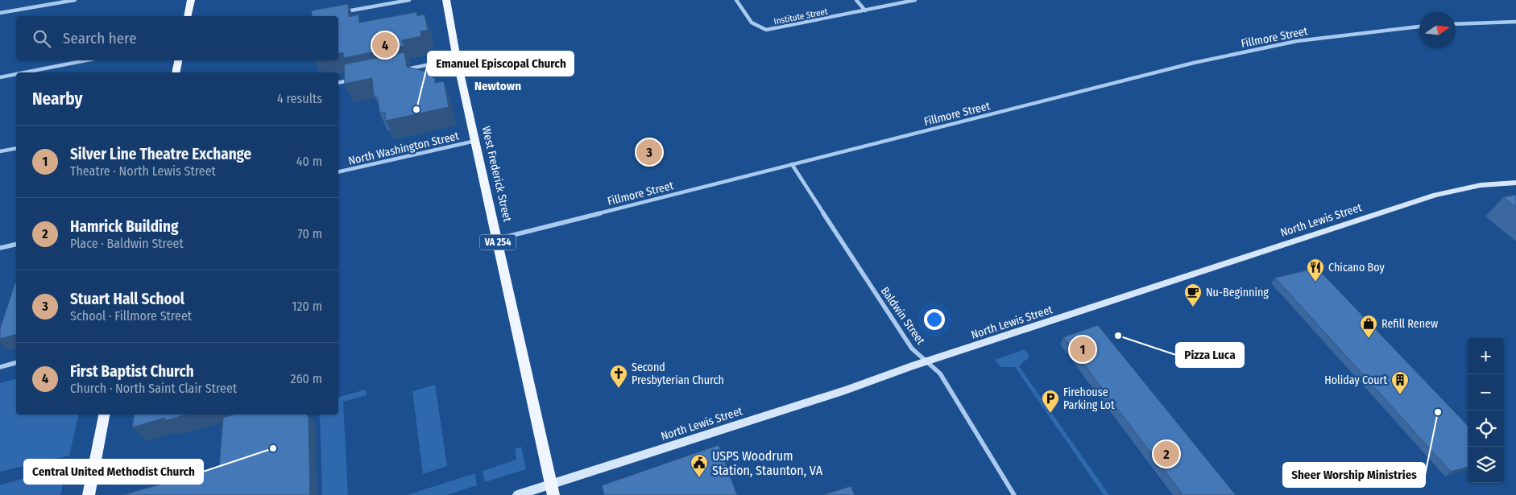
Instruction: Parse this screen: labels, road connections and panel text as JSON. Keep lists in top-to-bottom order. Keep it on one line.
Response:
{"streets":{"main road":["West Frederick Street","VA 254"],"street":["Institute Street","Fillmore Street","North Washington Street","North Lewis Street","Baldwin Street"]},"crossings":[["Fillmore Street","West Frederick Street"],["Fillmore Street","Baldwin Street"],["North Washington Street","West Frederick Street"],["West Frederick Street","North Lewis Street"],["North Lewis Street","Baldwin Street"]],"districts":["Newtown"],"places":{"other":["Emanuel Episcopal Church","Pizza Luca","Sheer Worship Ministries","Central United Methodist Church"],"restaurant":["Chicano Boy"],"cafe":["Nu-Beginning"],"shop":["Refill Renew"],"church":["Second Presbyterian Church"],"building":["Holiday Court"],"parking":["Firehouse Parking Lot"],"public building":["USPS Woodrum Station, Staunton, VA"]},"north":"right","page":{"search":"Search here","pins":["4","3","1","2"],"heading":["Nearby","4 results"],"list":[{"mark":"1","name":"Silver Line Theatre Exchange","note":"Theatre · North Lewis Street","value":"40 m"},{"mark":"2","name":"Hamrick Building","note":"Place · Baldwin Street","value":"70 m"},{"mark":"3","name":"Stuart Hall School","note":"School · Fillmore Street","value":"120 m"},{"mark":"4","name":"First Baptist Church","note":"Church · North Saint Clair Street","value":"260 m"}],"map_buttons":["+","−"]}}
